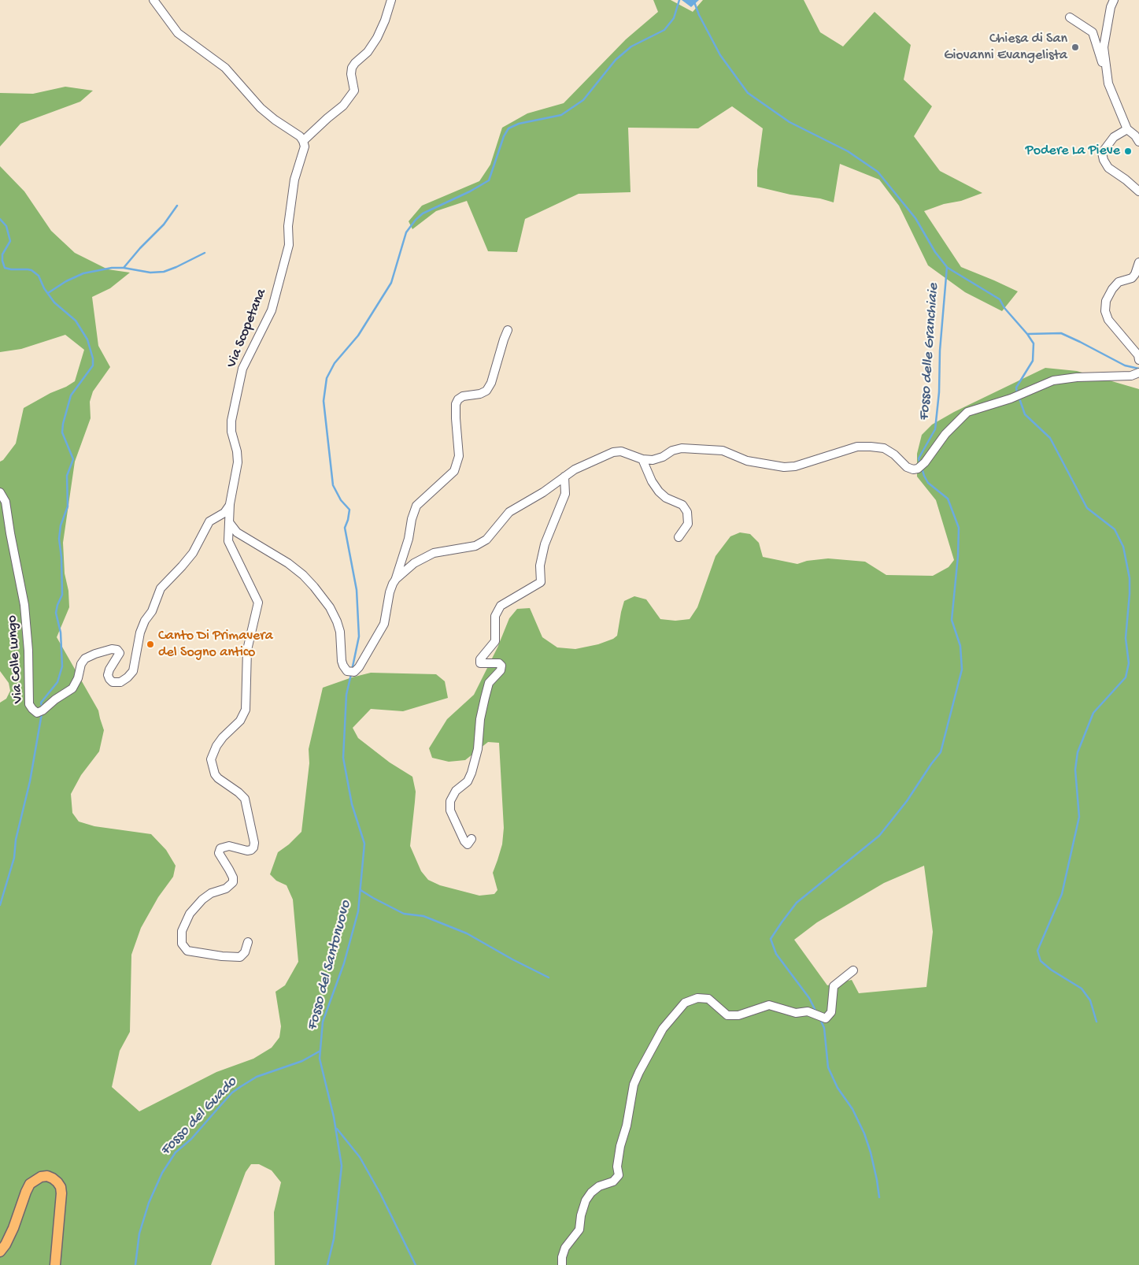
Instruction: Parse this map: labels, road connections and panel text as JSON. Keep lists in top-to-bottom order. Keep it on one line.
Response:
{"streets":{"street":["Via Scopetana","Via Colle Lungo"]},"crossings":[["Via Scopetana","Via Colle Lungo"]],"water":["Fosso delle Granchiaie","Fosso del Santonuovo","Fosso del Guado"],"places":["Chiesa di San Giovanni Evangelista","Podere La Pieve","Canto Di Primavera del Sogno antico"]}
